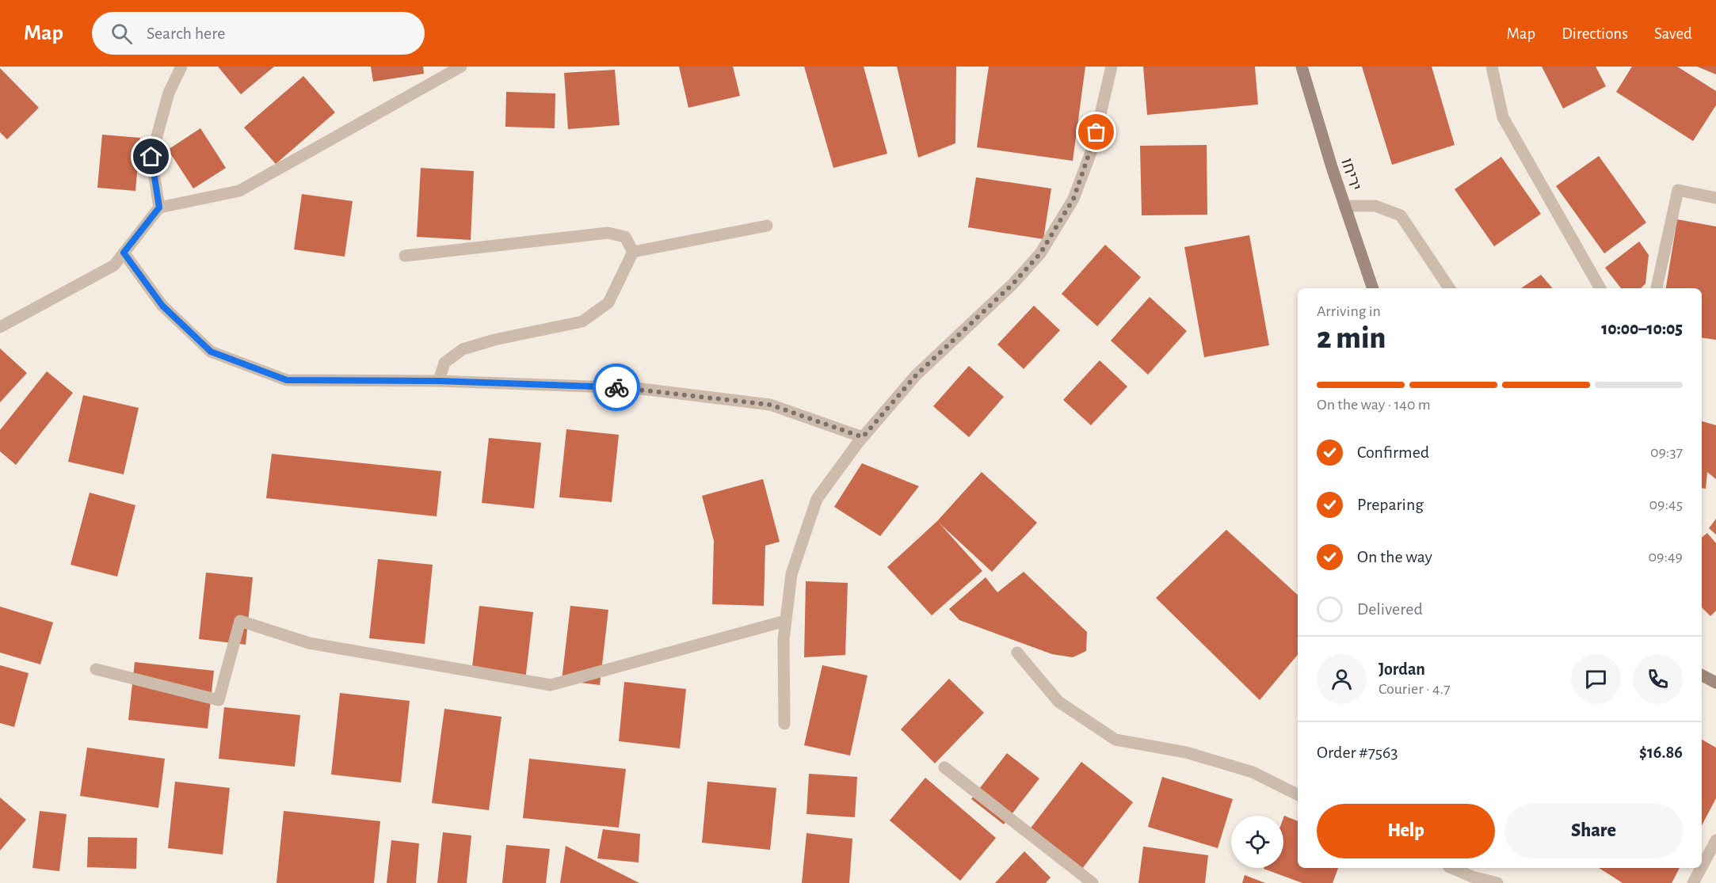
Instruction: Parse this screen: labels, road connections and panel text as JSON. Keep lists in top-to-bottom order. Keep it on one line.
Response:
{"streets":{"main road":["יריחו"]},"page":{"header":"Map","search":"Search here","nav":["Map","Directions","Saved"],"heading":["2 min","Arriving in","10:00–10:05"],"panel":["Jordan","Courier · 4.7","Order #7563","$16.86"],"bar":"On the way · 140 m","list":[["Confirmed","09:37"],["Preparing","09:45"],["On the way","09:49"],"Delivered"],"buttons":["Help","Share"]}}
